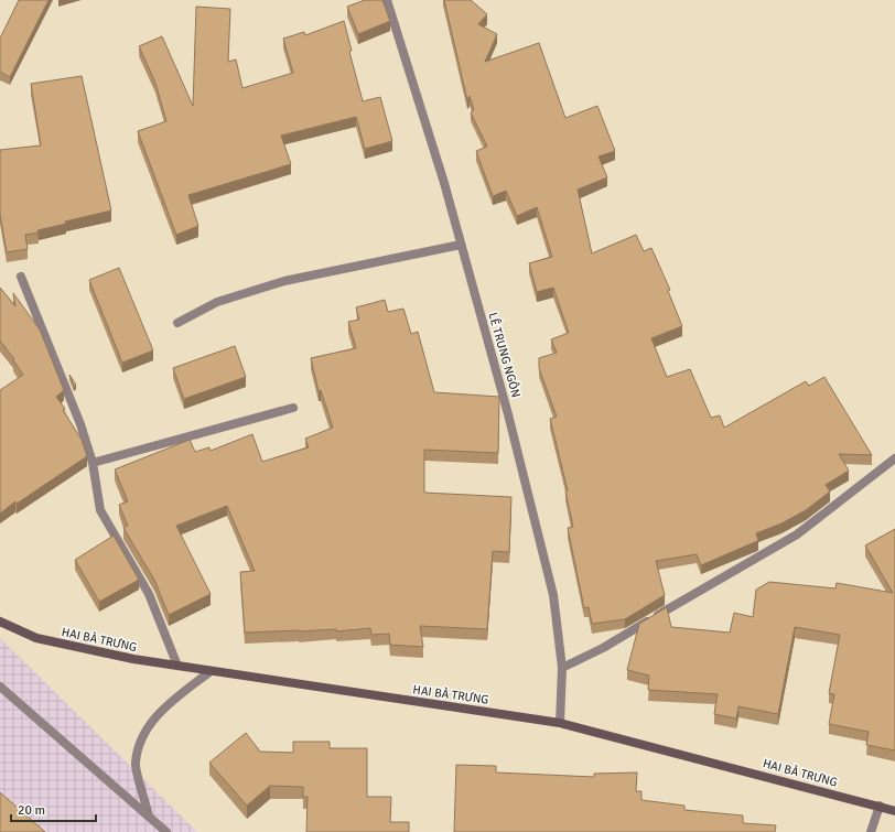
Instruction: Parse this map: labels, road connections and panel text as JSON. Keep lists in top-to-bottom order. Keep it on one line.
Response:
{"streets":{"main road":["HAI BÀ TRƯNG"],"street":["LÊ TRUNG NGÔN"]},"crossings":[["LÊ TRUNG NGÔN","HAI BÀ TRƯNG"]],"scale_bar":"20 m"}
